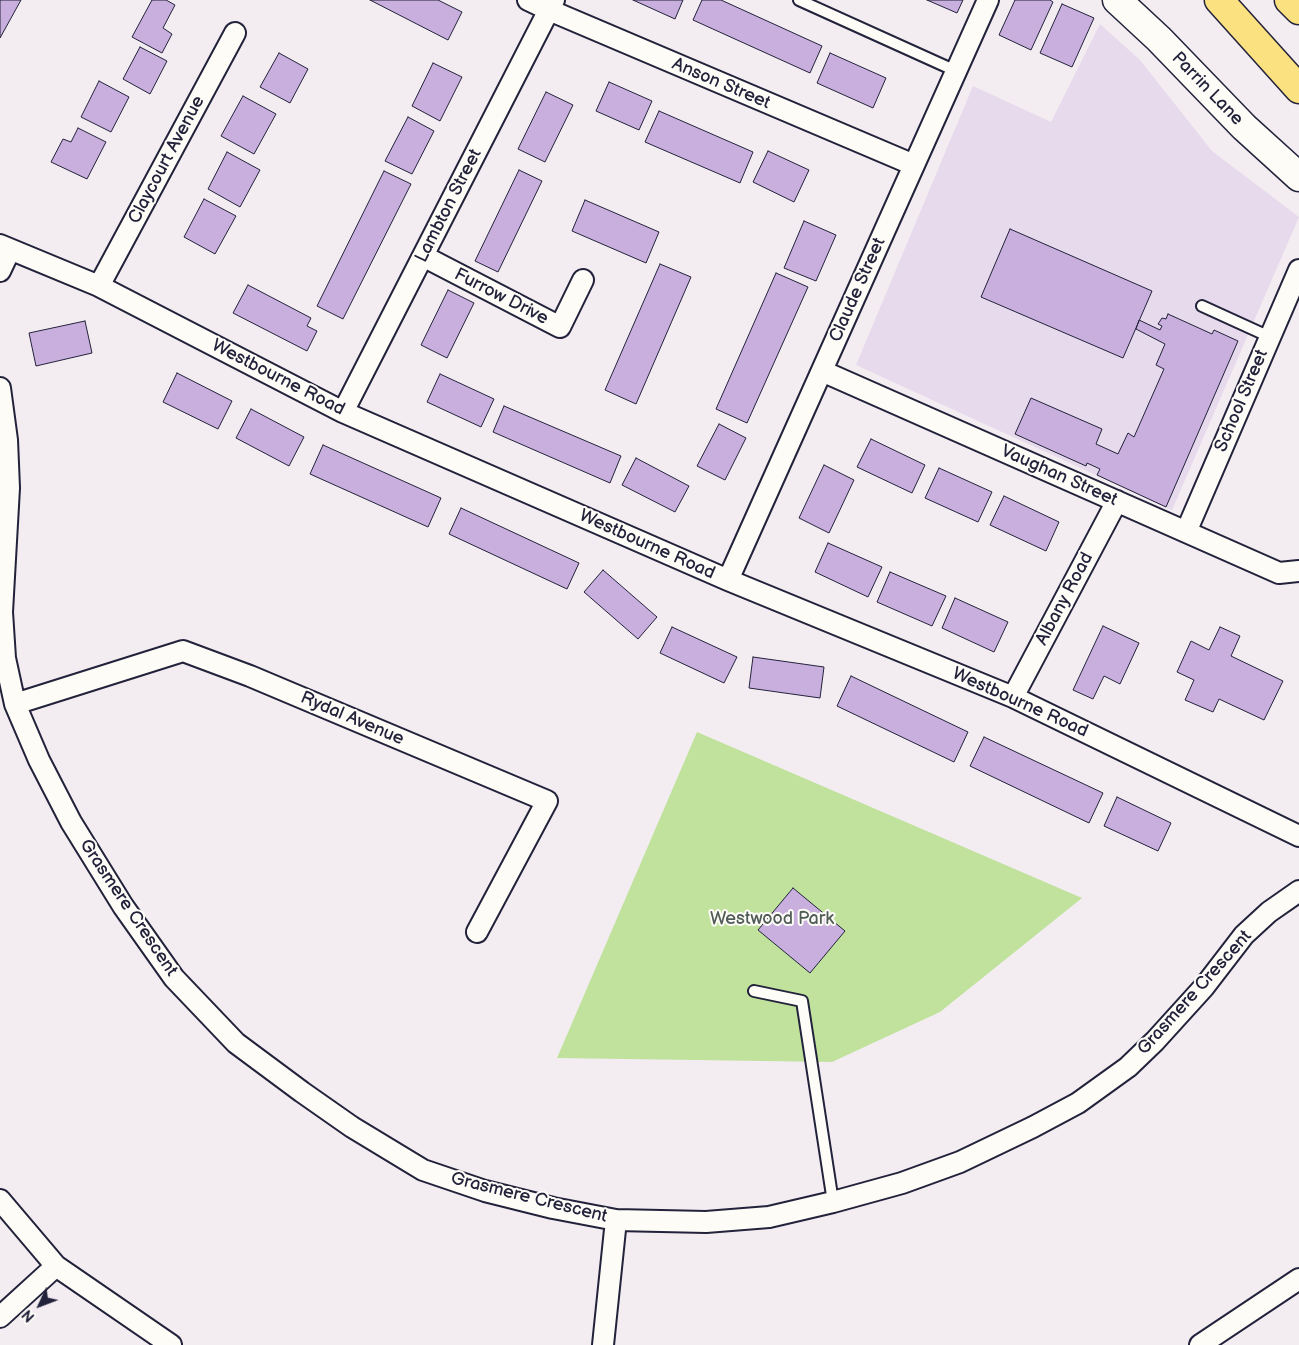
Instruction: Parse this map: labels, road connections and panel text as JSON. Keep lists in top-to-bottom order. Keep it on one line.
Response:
{"streets":{"main road":["Parrin Lane"],"street":["Anson Street","Claycourt Avenue","Lambton Street","Claude Street","Furrow Drive","Westbourne Road","School Street","Vaughan Street","Albany Road","Rydal Avenue","Grasmere Crescent"]},"crossings":[["Anson Street","Lambton Street"],["Anson Street","Claude Street"],["Claycourt Avenue","Westbourne Road"],["Lambton Street","Furrow Drive"],["Lambton Street","Westbourne Road"],["Claude Street","Westbourne Road"],["Claude Street","Vaughan Street"],["Westbourne Road","Albany Road"],["School Street","Vaughan Street"],["Vaughan Street","Albany Road"],["Rydal Avenue","Grasmere Crescent"]],"parks":["Westwood Park"],"north":"bottom left"}
